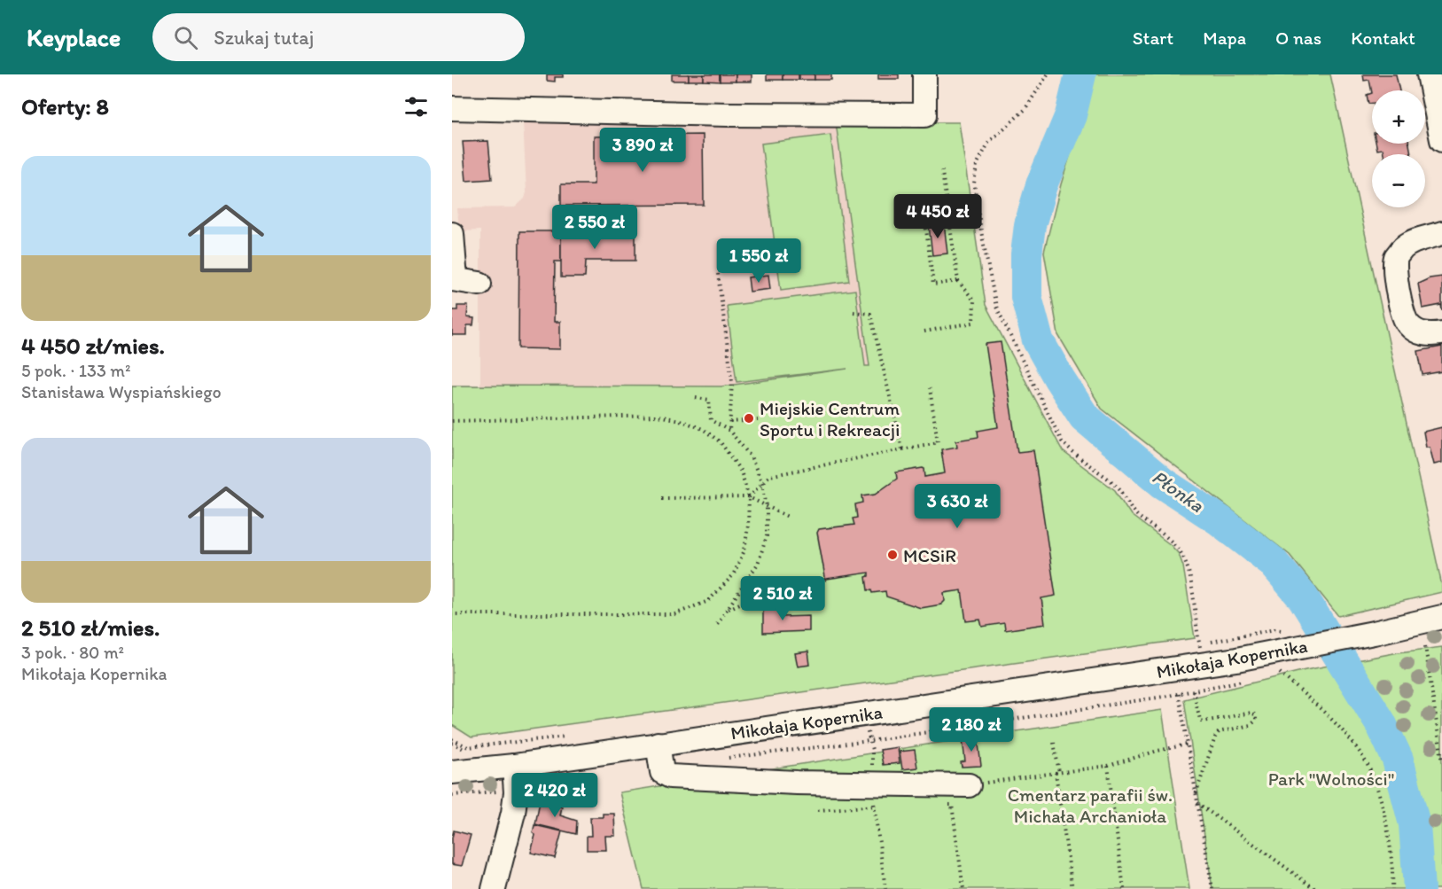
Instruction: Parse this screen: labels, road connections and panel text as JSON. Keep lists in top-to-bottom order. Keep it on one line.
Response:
{"streets":{"street":["Mikołaja Kopernika"]},"water":["Płonka"],"parks":["Park \"Wolności\"","Cmentarz parafii św. Michała Archanioła"],"places":["Miejskie Centrum Sportu i Rekreacji","MCSiR"],"page":{"header":"Keyplace","search":"Szukaj tutaj","nav":["Start","Mapa","O nas","Kontakt"],"heading":"Oferty: 8","map_buttons":["+","−"],"price":["3 890 zł","4 450 zł","2 550 zł","1 550 zł","3 630 zł","2 510 zł","2 180 zł","2 420 zł"],"list":[{"name":"4 450 zł/mies.","note":"5 pok. · 133 m² · Stanisława Wyspiańskiego"},{"name":"2 510 zł/mies.","note":"3 pok. · 80 m² · Mikołaja Kopernika"}]}}
